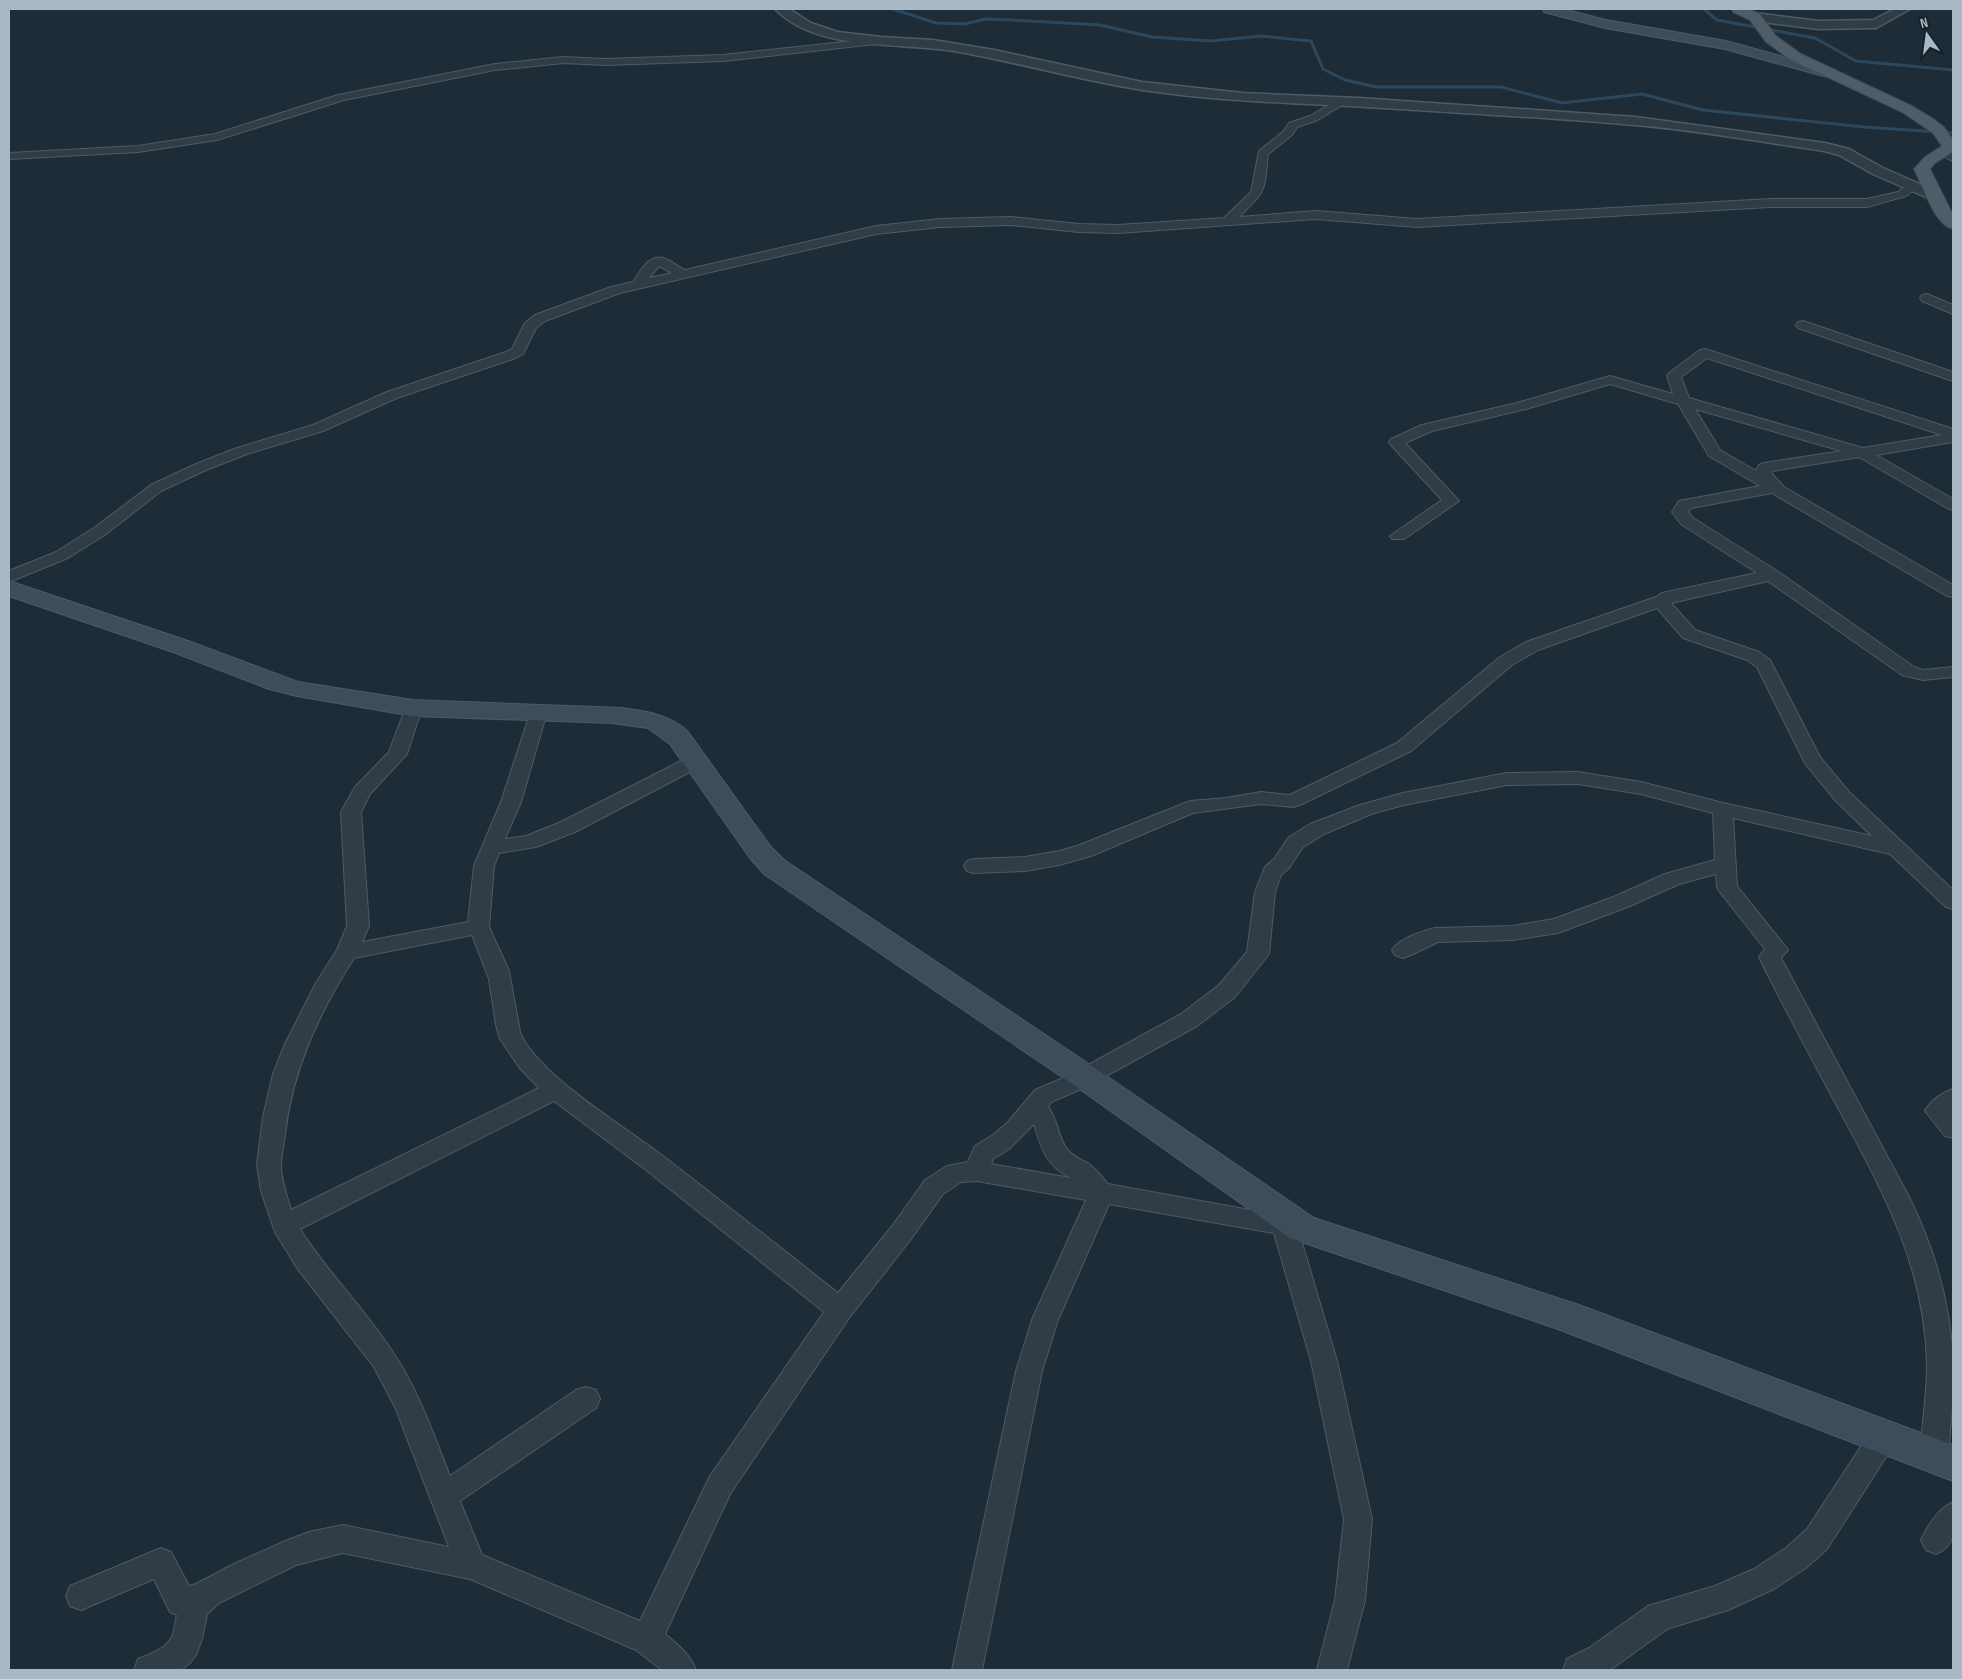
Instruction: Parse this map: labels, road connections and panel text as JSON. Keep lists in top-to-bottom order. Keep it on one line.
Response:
{"north":"top"}
